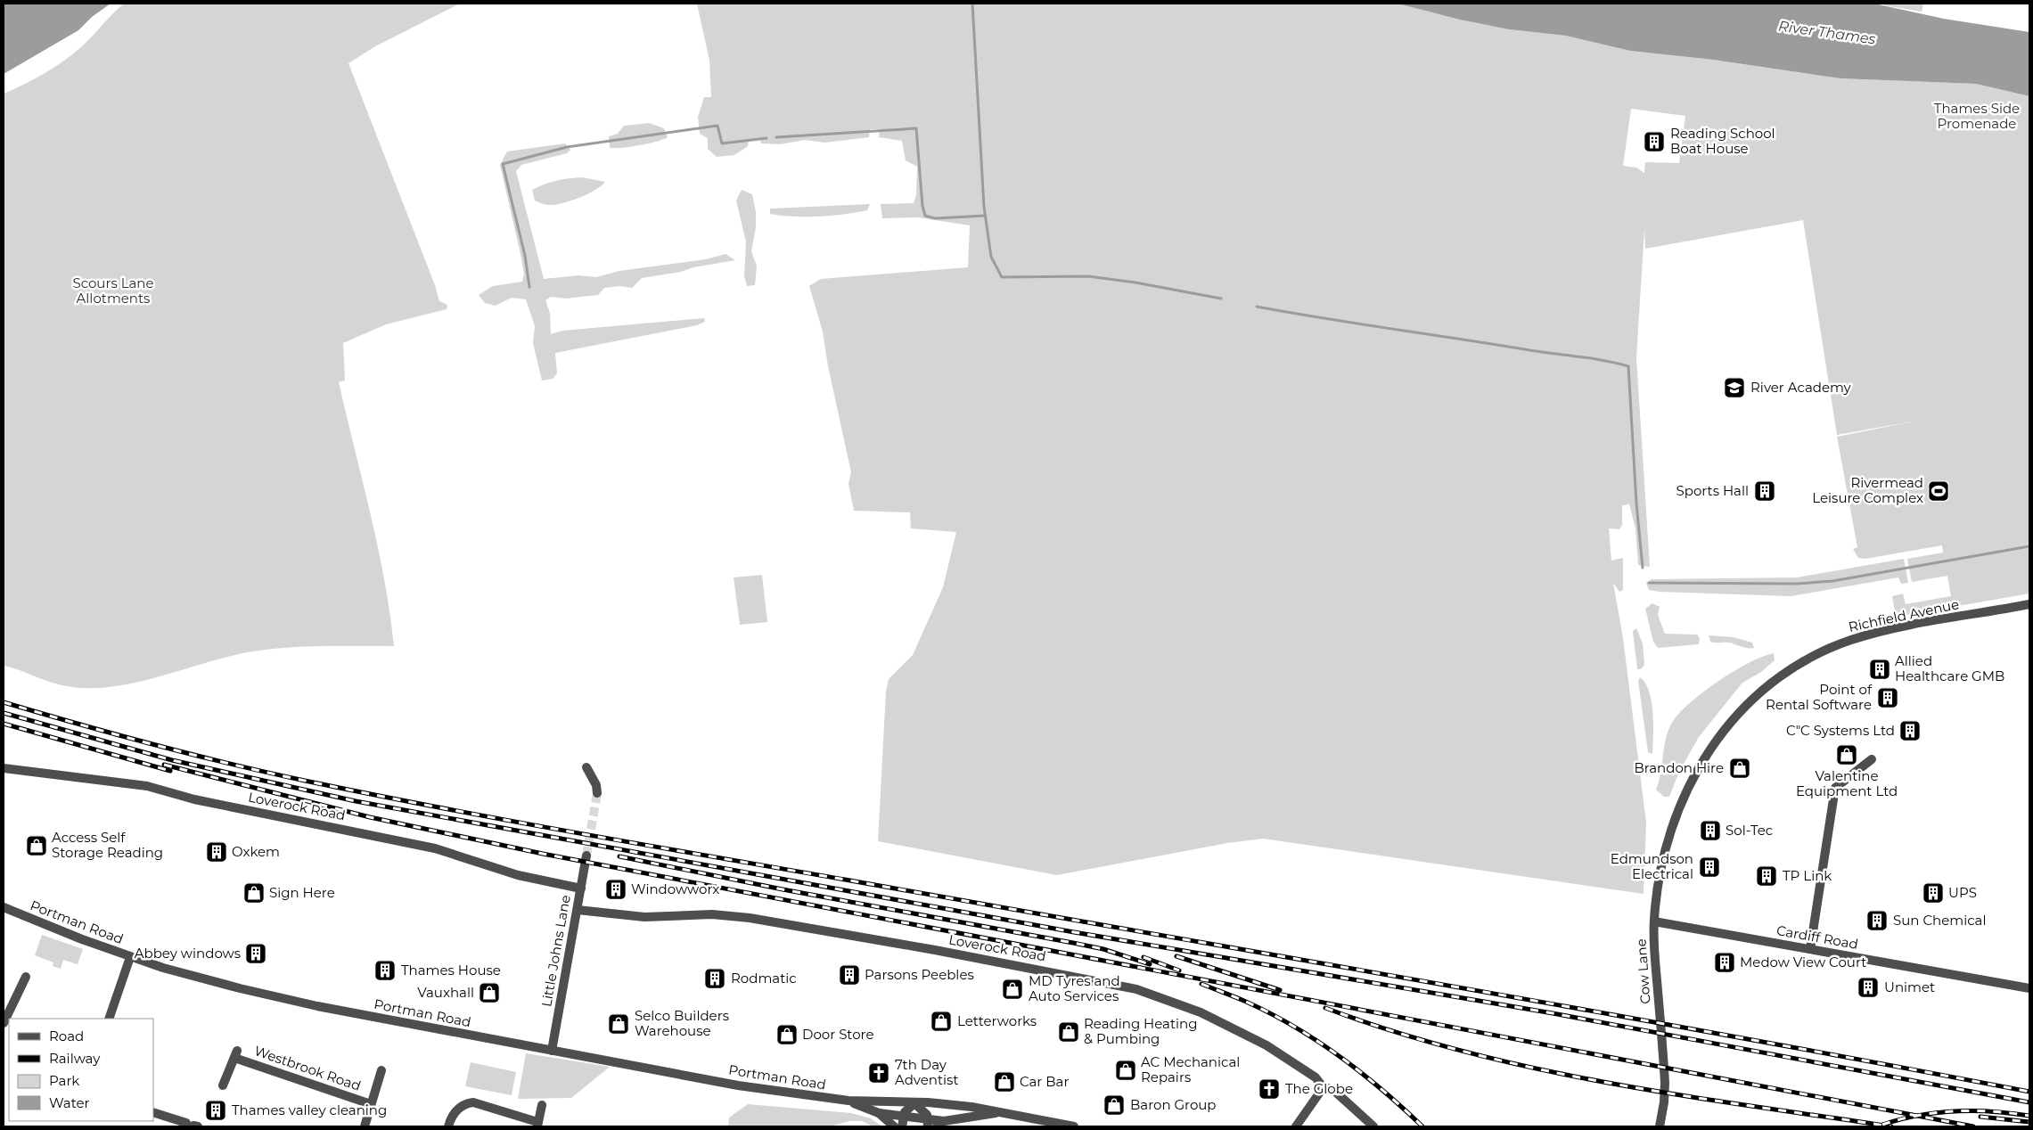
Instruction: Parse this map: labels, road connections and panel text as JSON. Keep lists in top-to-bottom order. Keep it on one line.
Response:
{"streets":{"street":["Richfield Avenue","Loverock Road","Portman Road","Cardiff Road","Little Johns Lane","Cow Lane","Westbrook Road"]},"crossings":[["Richfield Avenue","Cow Lane"],["Loverock Road","Little Johns Lane"],["Portman Road","Little Johns Lane"],["Cardiff Road","Cow Lane"]],"water":["River Thames"],"parks":["Thames Side Promenade","Scours Lane Allotments"],"places":{"building":["Reading School Boat House","Sports Hall","Allied Healthcare GMB","Point of Rental Software","C\"C Systems Ltd","Sol-Tec","Oxkem","Edmundson Electrical","TP Link","Windowworx","UPS","Sun Chemical","Abbey windows","Medow View Court","Thames House","Parsons Peebles","Rodmatic","Unimet","Thames valley cleaning"],"school or university":["River Academy"],"sports":["Rivermead Leisure Complex"],"shop":["Valentine Equipment Ltd","Brandon Hire","Access Self Storage Reading","Sign Here","MD Tyres and Auto Services","Vauxhall","Letterworks","Selco Builders Warehouse","Reading Heating & Pumbing","Door Store","AC Mechanical Repairs","Car Bar","Baron Group"],"church":["7th Day Adventist","The Globe"]},"legend":["Road","Railway","Park","Water"]}
